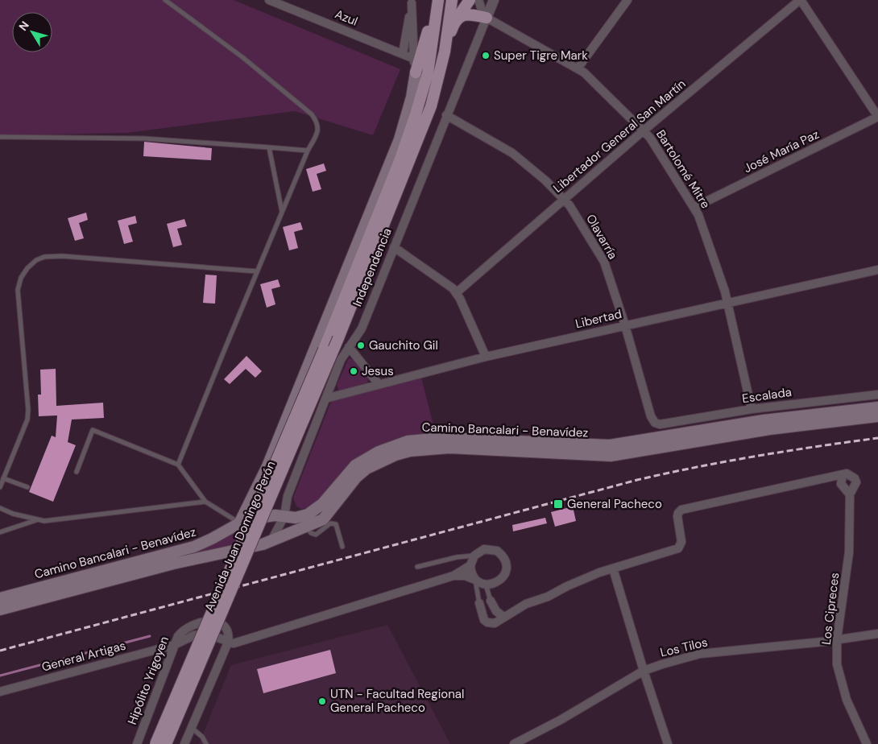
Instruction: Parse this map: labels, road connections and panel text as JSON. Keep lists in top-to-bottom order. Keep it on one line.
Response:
{"streets":{"main road":["Camino Bancalari - Benavídez","Avenida Juan Domingo Perón"],"street":["Azul","Libertador General San Martín","José María Paz","Bartolomé Mitre","Olavarría","Independencia","Libertad","Escalada","Los Cipreces","Los Tilos","General Artigas","Hipólito Yrigoyen"]},"crossings":[["Libertador General San Martín","Bartolomé Mitre"],["Libertador General San Martín","Olavarría"],["José María Paz","Bartolomé Mitre"],["Bartolomé Mitre","Independencia"],["Bartolomé Mitre","Libertad"],["Bartolomé Mitre","Escalada"],["Olavarría","Independencia"],["Olavarría","Libertad"],["Olavarría","Escalada"],["Independencia","Libertad"],["Independencia","Camino Bancalari - Benavídez"],["Los Cipreces","Los Tilos"],["General Artigas","Hipólito Yrigoyen"]],"places":{"other":["Super Tigre Mark","Gauchito Gil","Jesus","UTN - Facultad Regional General Pacheco"],"transit":["General Pacheco"]},"north":"top left"}
